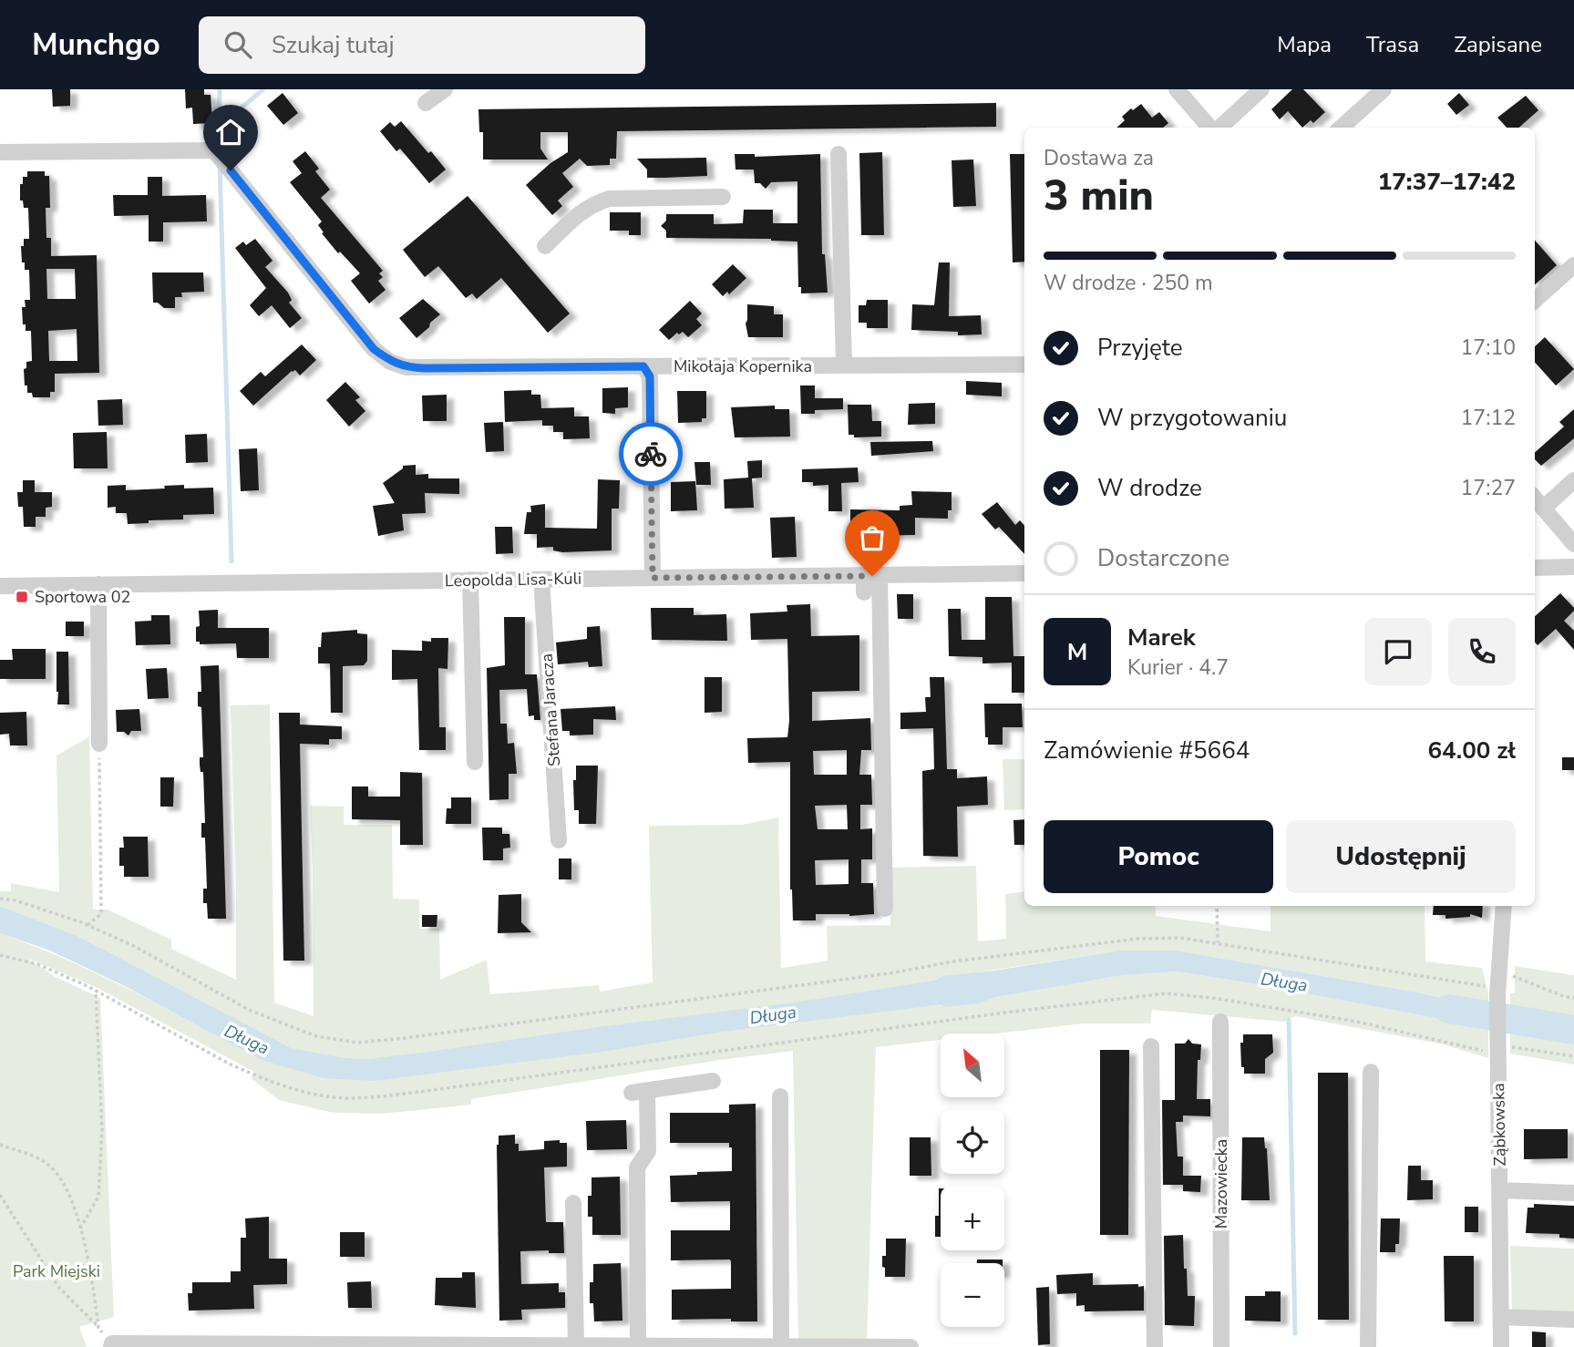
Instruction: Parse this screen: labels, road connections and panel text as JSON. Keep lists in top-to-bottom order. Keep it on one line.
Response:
{"streets":{"street":["Mikołaja Kopernika","Leopolda Lisa-Kuli","Stefana Jaracza","Ząbkowska","Mazowiecka"]},"crossings":[["Leopolda Lisa-Kuli","Stefana Jaracza"]],"water":["Długa"],"parks":["Park Miejski"],"places":{"transit":["Sportowa 02"]},"north":"top left","page":{"header":"Munchgo","search":"Szukaj tutaj","nav":["Mapa","Trasa","Zapisane"],"heading":["3 min","Dostawa za","17:37–17:42"],"panel":["Marek","Kurier · 4.7","Zamówienie #5664","64.00 zł"],"bar":"W drodze · 250 m","list":[["Przyjęte","17:10"],["W przygotowaniu","17:12"],["W drodze","17:27"],"Dostarczone"],"round":"M","buttons":["Pomoc","Udostępnij"],"map_buttons":["+","−"]}}
